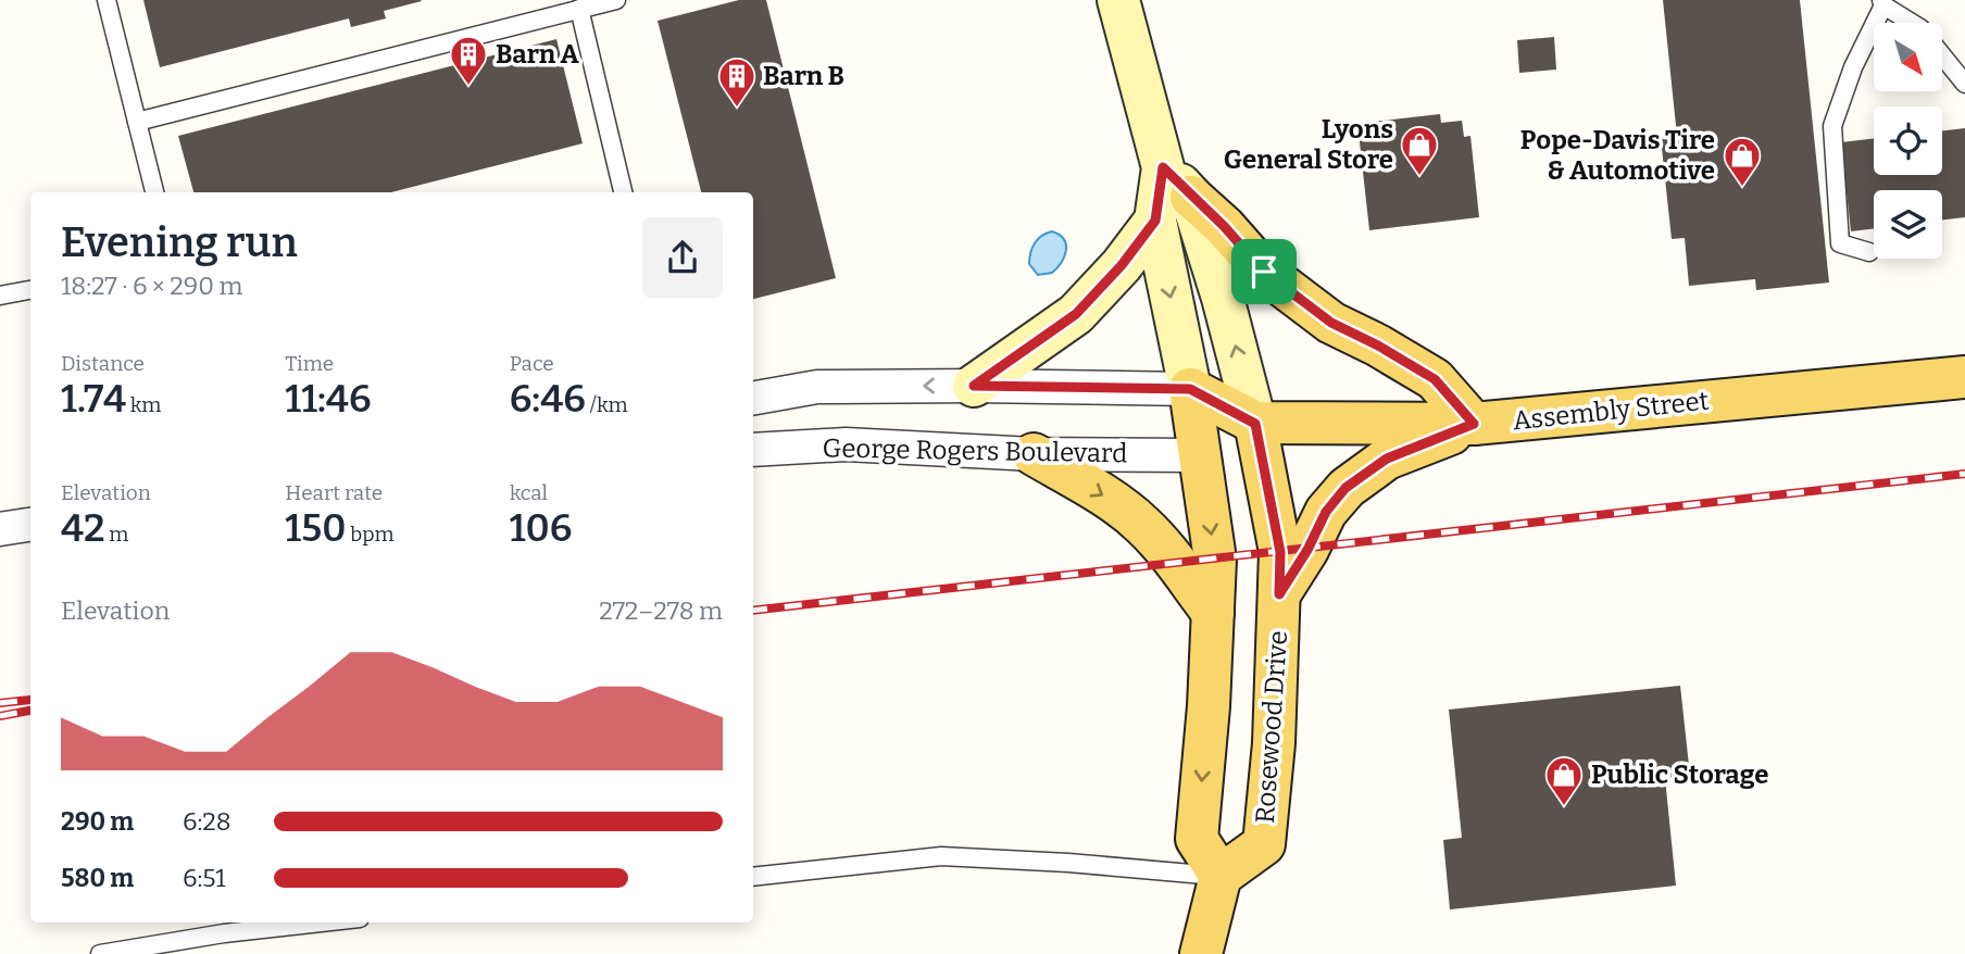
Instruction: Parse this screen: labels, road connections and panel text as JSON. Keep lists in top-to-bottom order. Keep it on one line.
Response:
{"streets":{"main road":["Assembly Street","Rosewood Drive"],"street":["George Rogers Boulevard"]},"crossings":[["Assembly Street","George Rogers Boulevard"],["Assembly Street","Rosewood Drive"],["George Rogers Boulevard","Rosewood Drive"]],"places":{"building":["Barn A","Barn B"],"shop":["Lyons General Store","Pope-Davis Tire & Automotive","Public Storage"]},"north":"bottom right","page":{"heading":["Evening run","18:27 · 6 × 290 m"],"stats":[["Distance","1.74 km"],["Time","11:46"],["Pace","6:46 /km"],["Elevation","42 m"],["Heart rate","150 bpm"],["kcal","106"]],"chart":["Elevation","272–278 m"],"list":[{"name":"290 m","note":"6:28"},{"name":"580 m","note":"6:51"}]}}
